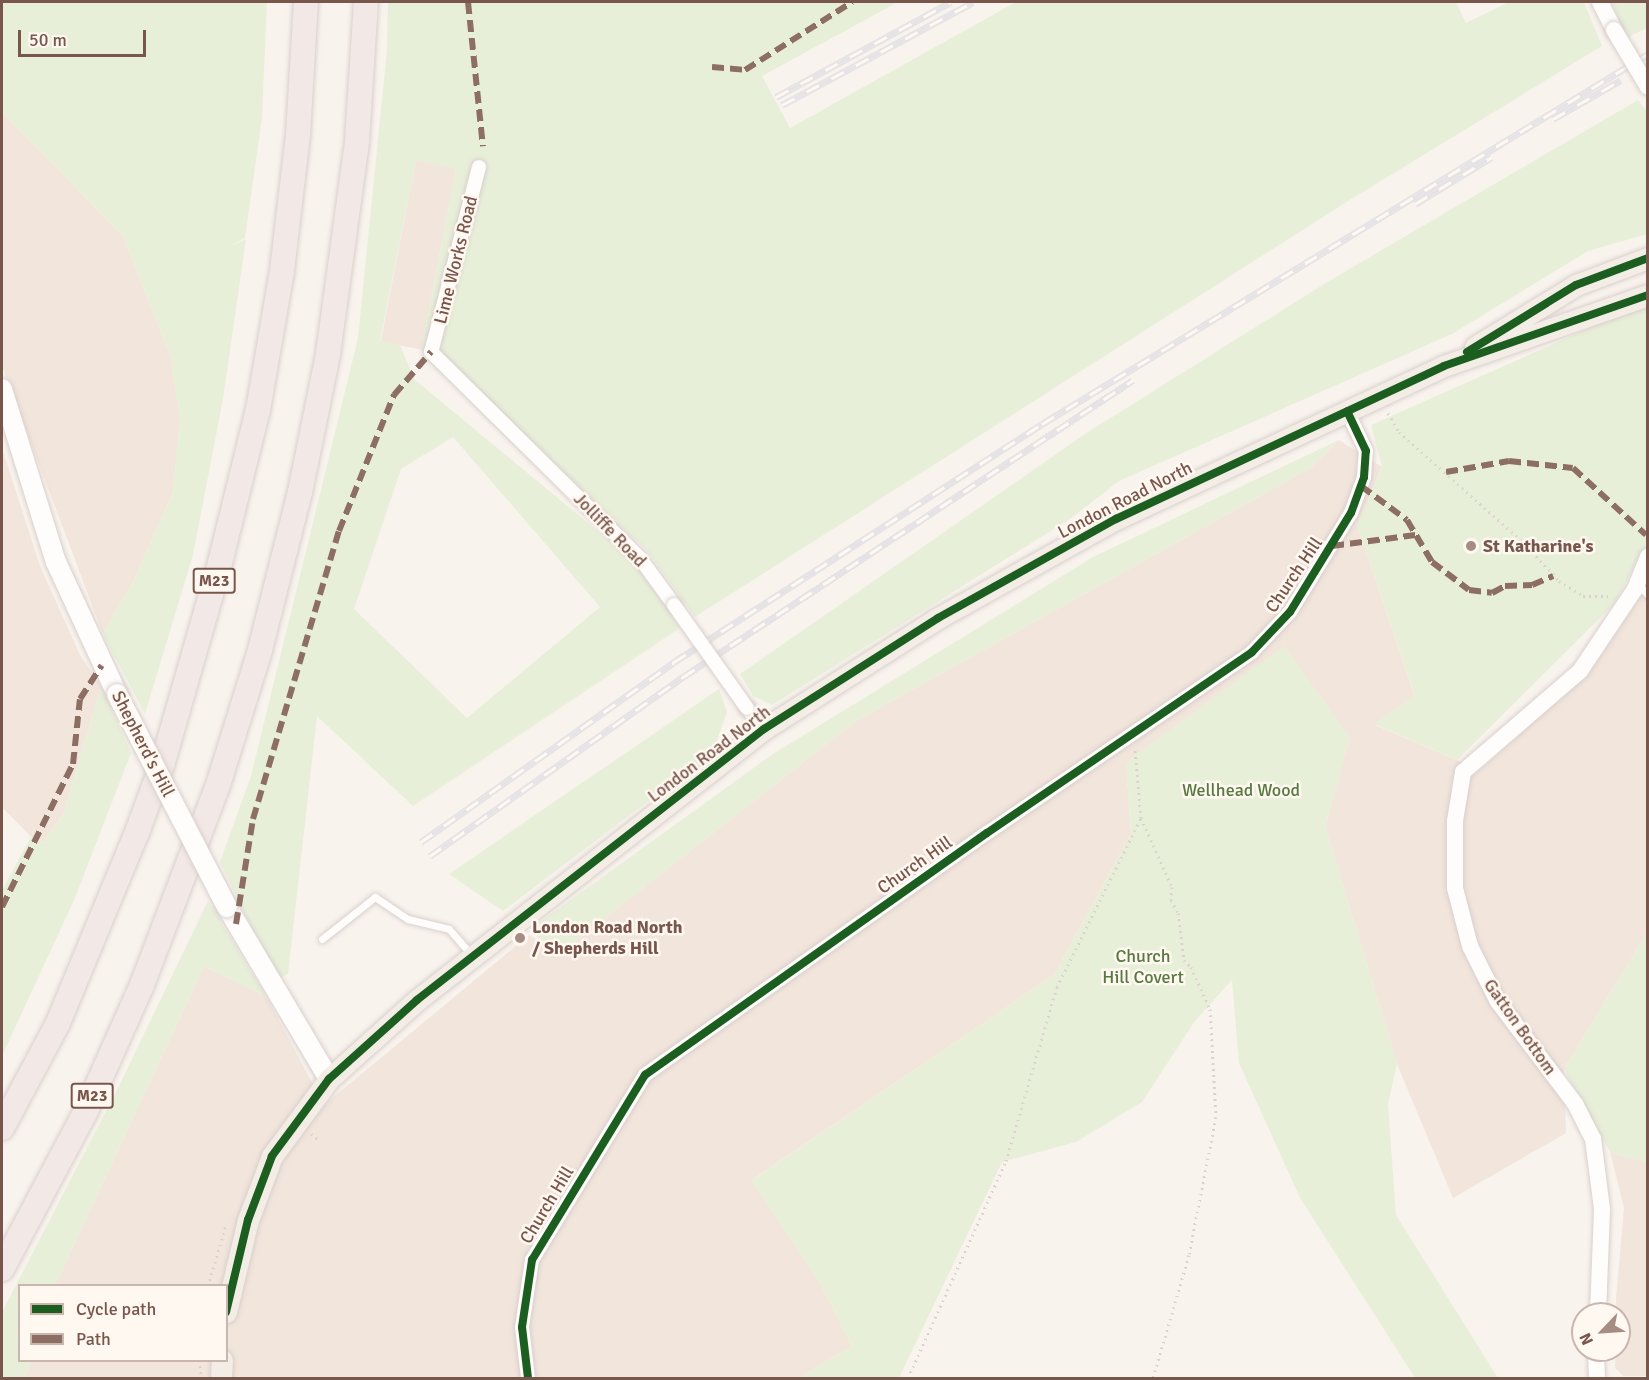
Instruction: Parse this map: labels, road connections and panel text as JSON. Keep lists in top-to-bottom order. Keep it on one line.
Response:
{"streets":{"highway":["M23"],"main road":["London Road North","Shepherd's Hill"],"street":["Lime Works Road","Jolliffe Road","Church Hill","Gatton Bottom"]},"crossings":[["Lime Works Road","Jolliffe Road"],["London Road North","Jolliffe Road"],["London Road North","Church Hill"],["London Road North","Shepherd's Hill"]],"parks":["Wellhead Wood","Church Hill Covert"],"places":["St Katharine's","London Road North / Shepherds Hill"],"legend":["Cycle path","Path"],"scale_bar":"50 m","north":"bottom left"}
